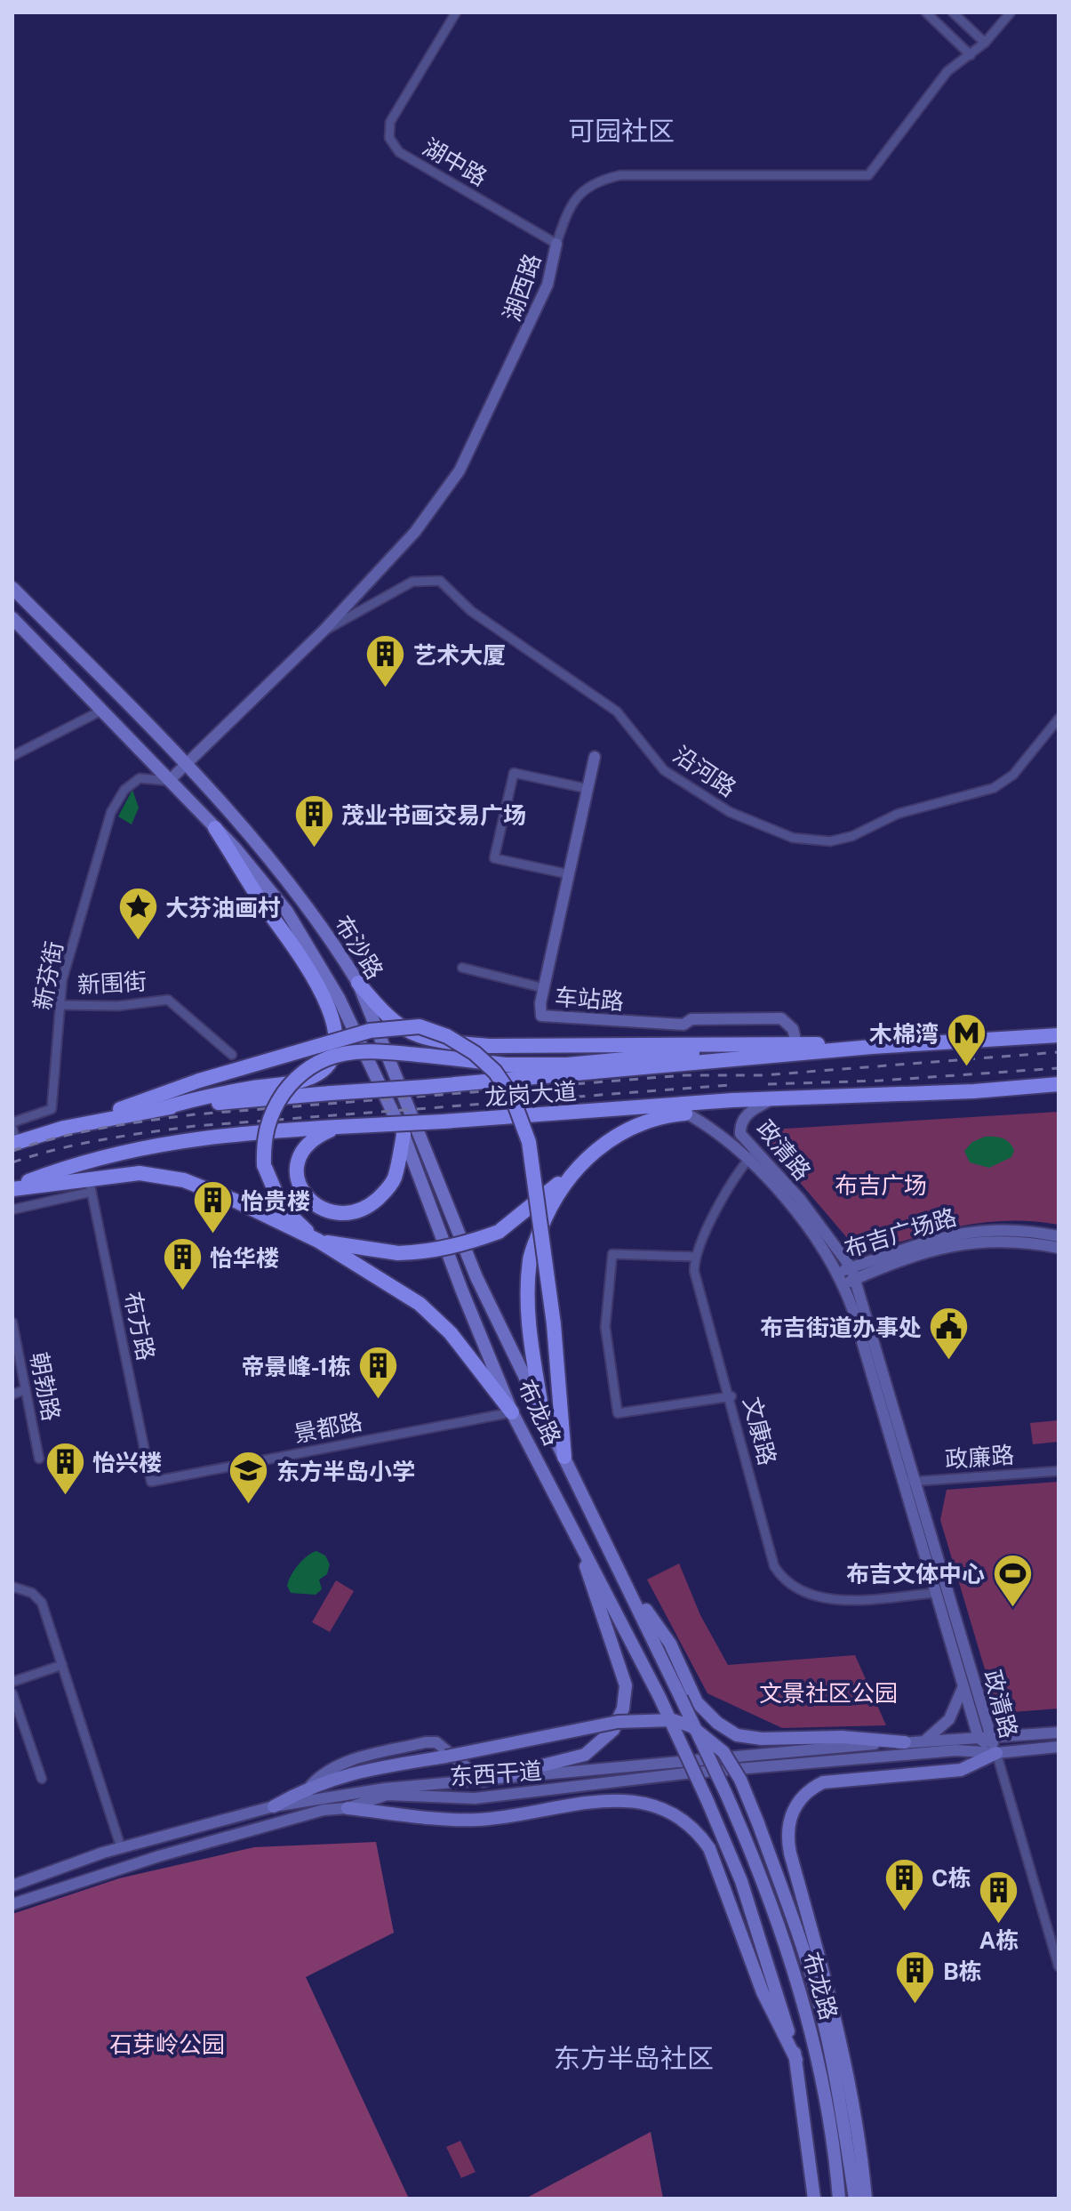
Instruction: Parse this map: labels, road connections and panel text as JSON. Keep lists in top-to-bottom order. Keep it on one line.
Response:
{"streets":{"highway":["龙岗大道"],"main road":["布沙路","布龙路"],"street":["湖中路","湖西路","沿河路","新芬街","新围街","车站路","政清路","布吉广场路","布方路","朝勃路","景都路","文康路","政廉路","东西干道"]},"crossings":[["湖中路","湖西路"],["湖西路","沿河路"],["湖西路","布沙路"],["湖西路","新芬街"],["布沙路","新芬街"],["布沙路","布龙路"],["新芬街","新围街"],["龙岗大道","政清路"],["政清路","布吉广场路"],["政清路","文康路"],["政清路","政廉路"],["政清路","东西干道"],["布方路","景都路"],["布龙路","景都路"]],"districts":["可园社区","东方半岛社区"],"parks":["布吉广场","文景社区公园","石芽岭公园"],"places":{"building":["艺术大厦","茂业书画交易广场","怡贵楼","怡华楼","帝景峰-1栋","怡兴楼","C栋","A栋","B栋"],"place":["大芬油画村"],"metro station":["木棉湾"],"public building":["布吉街道办事处"],"school or university":["东方半岛小学"],"sports":["布吉文体中心"]}}
